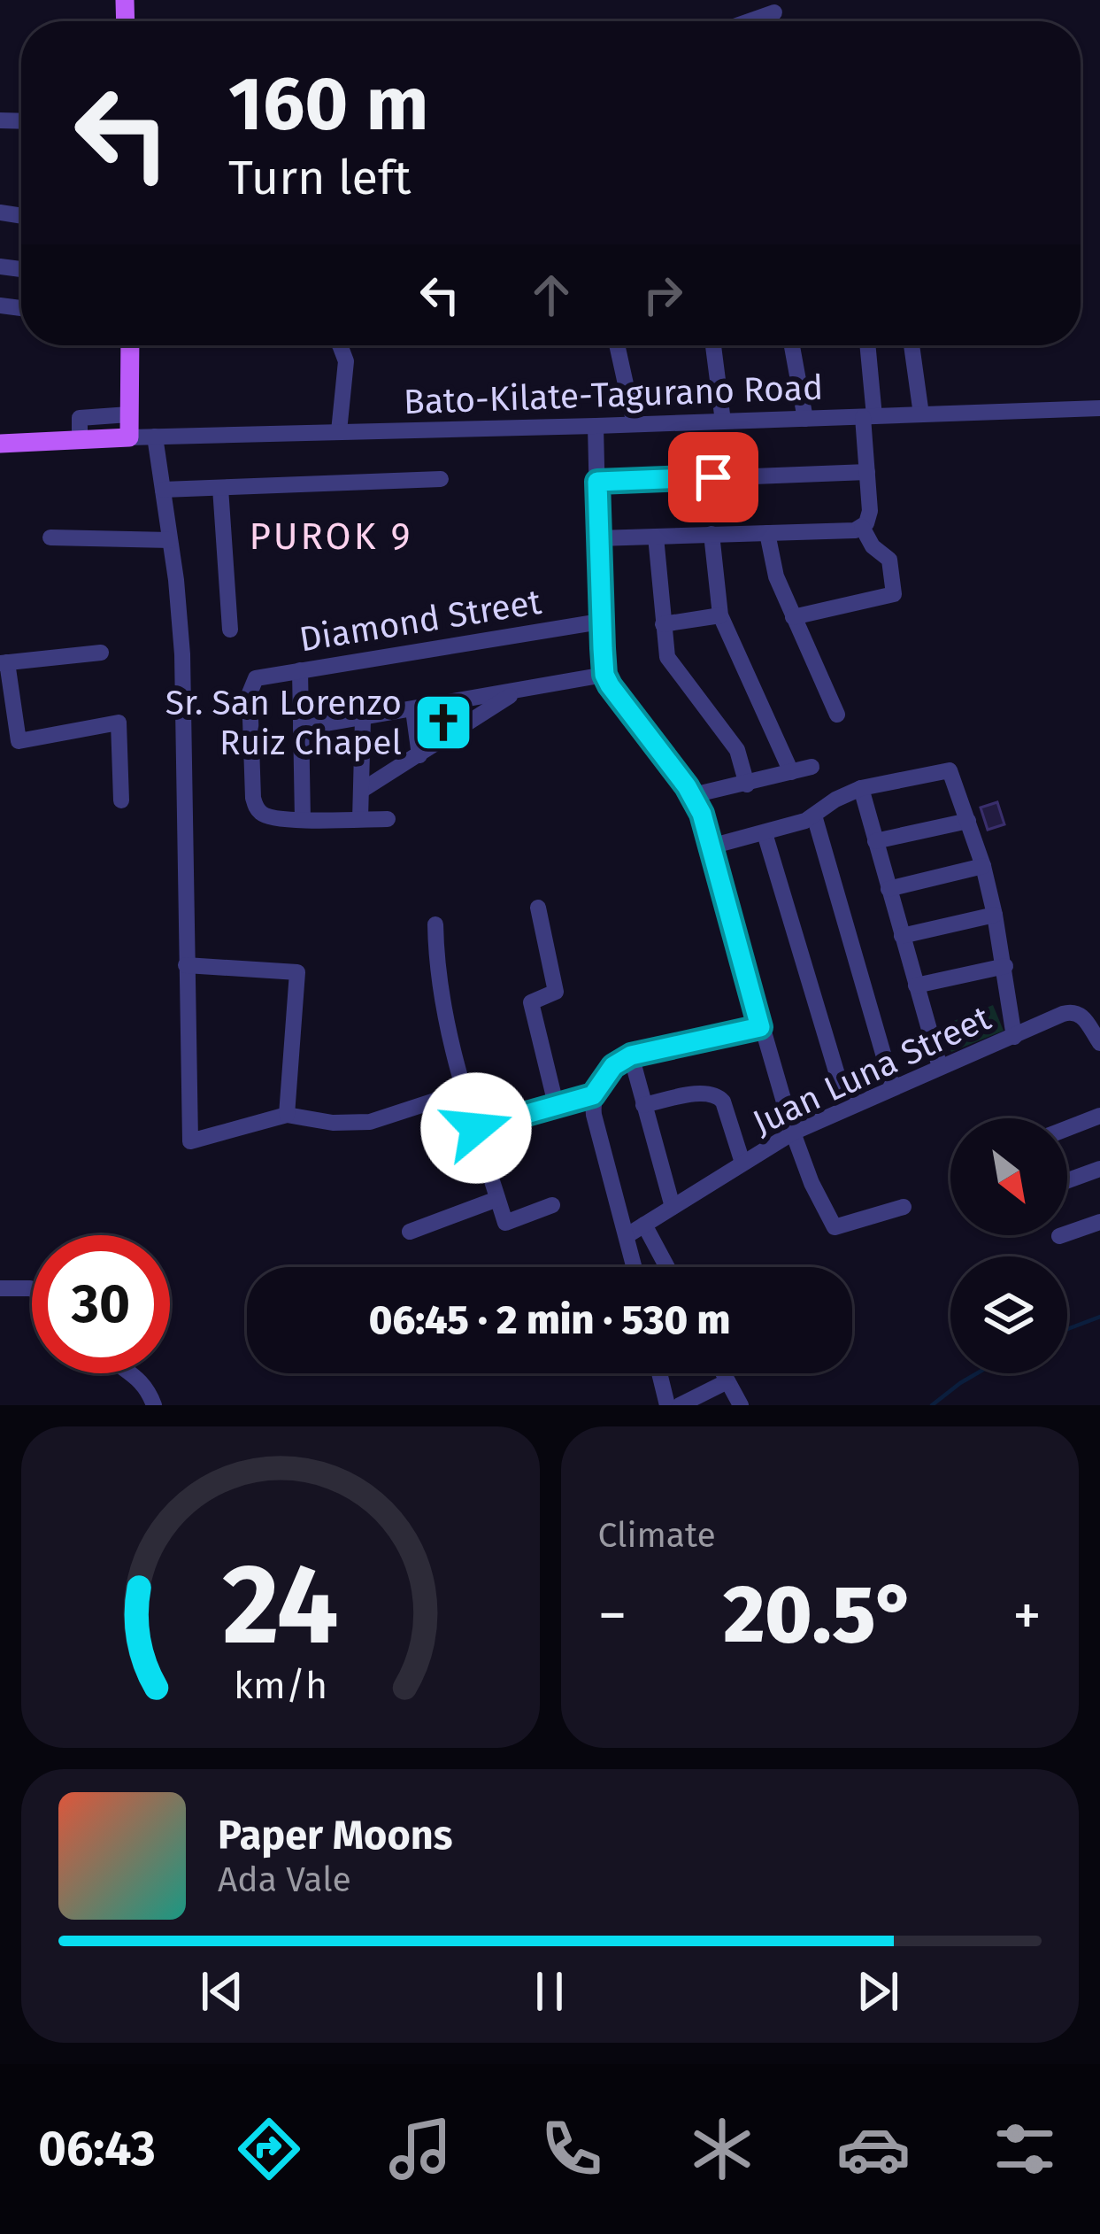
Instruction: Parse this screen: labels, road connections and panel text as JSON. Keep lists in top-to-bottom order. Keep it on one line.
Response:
{"streets":{"street":["Bato-Kilate-Tagurano Road","Diamond Street","Juan Luna Street"]},"districts":["PUROK 9"],"places":{"church":["Sr. San Lorenzo Ruiz Chapel"]},"north":"bottom right","page":{"turn":["160 m","Turn left"],"limit":"30","trip":"06:45 · 2 min · 530 m","tile":"Climate","heat":["−","20.5°","+"],"song":["Paper Moons","Ada Vale"],"tabs":"06:43","gauge":["24","km/h"]}}
